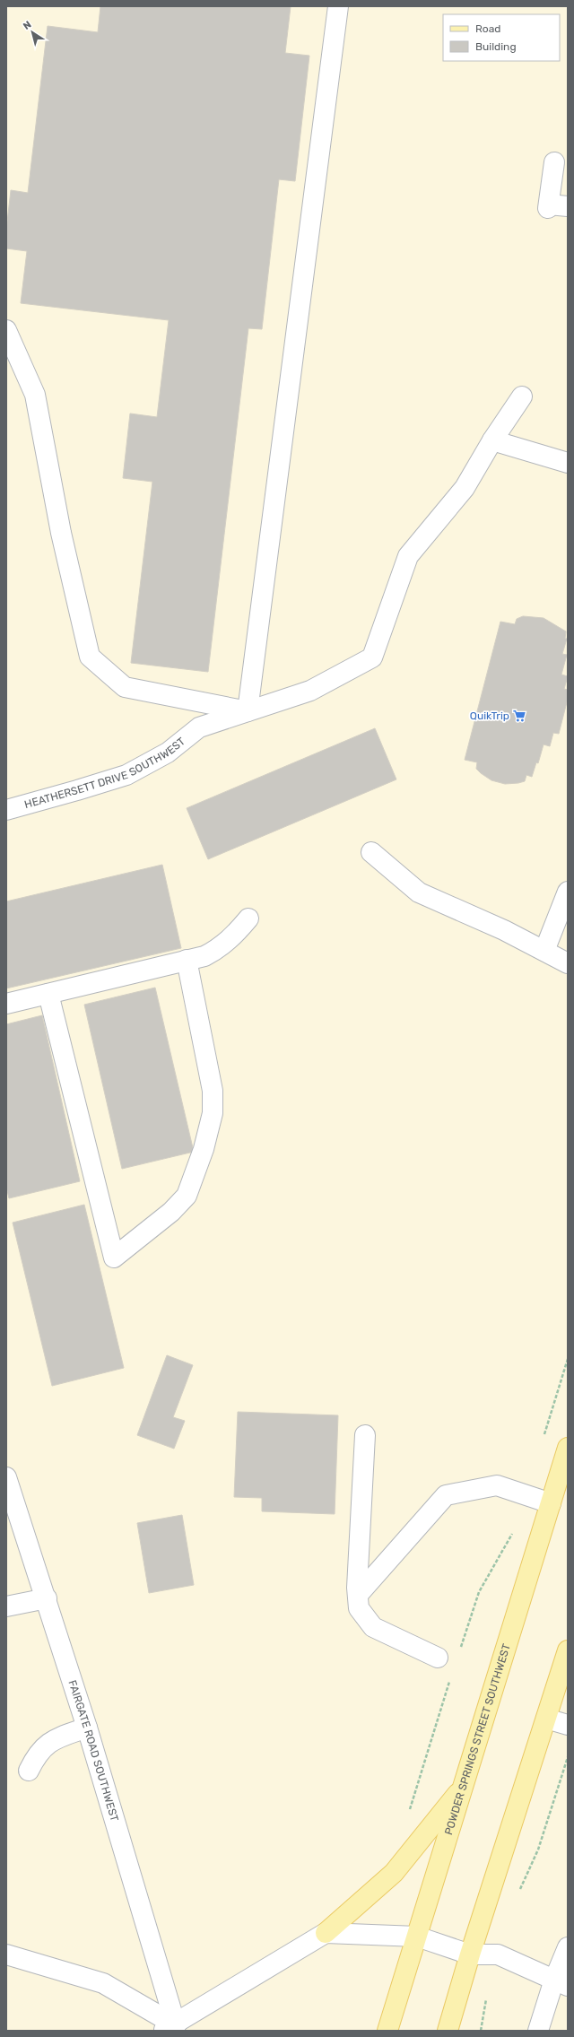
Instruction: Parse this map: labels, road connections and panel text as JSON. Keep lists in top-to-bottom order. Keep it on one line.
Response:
{"streets":{"main road":["POWDER SPRINGS STREET SOUTHWEST"],"street":["HEATHERSETT DRIVE SOUTHWEST","FAIRGATE ROAD SOUTHWEST"]},"places":{"supermarket":["QuikTrip"]},"legend":["Road","Building"],"north":"top left"}
